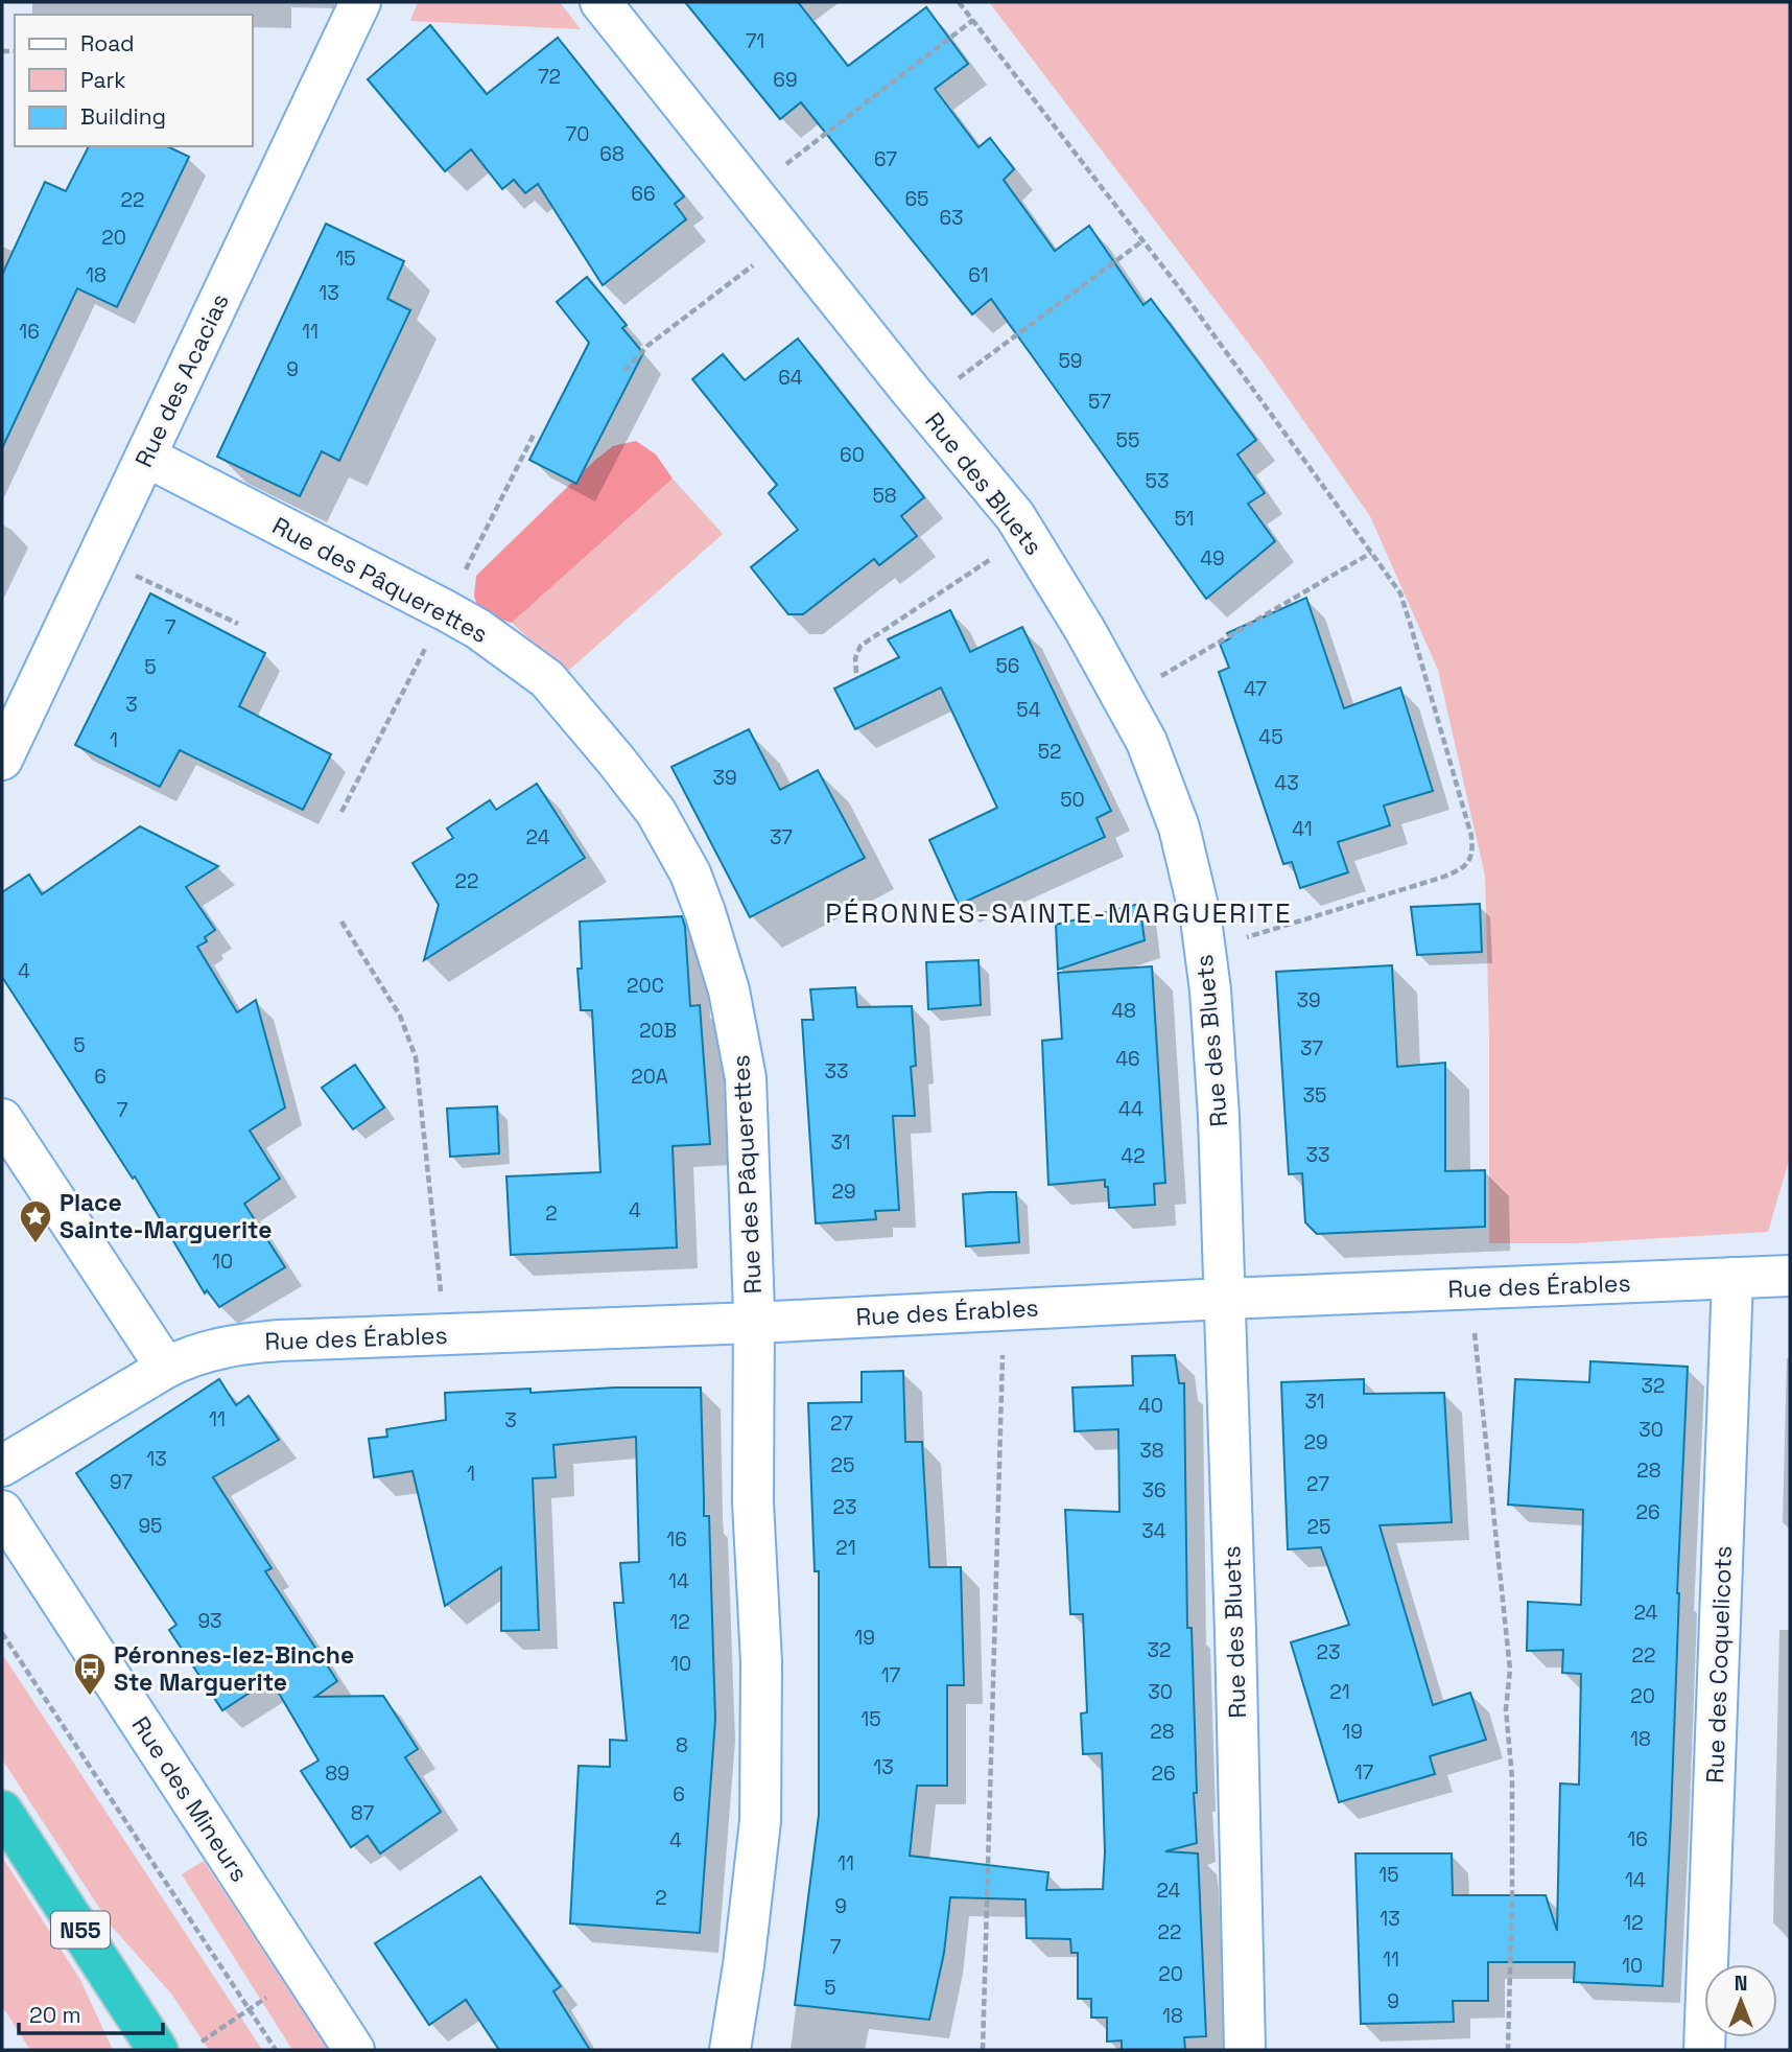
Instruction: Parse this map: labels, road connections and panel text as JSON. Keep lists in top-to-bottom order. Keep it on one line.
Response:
{"streets":{"highway":["N55"],"street":["Rue des Acacias","Rue des Bluets","Rue des Pâquerettes","Rue des Érables","Rue des Coquelicots","Rue des Mineurs"]},"crossings":[["Rue des Acacias","Rue des Pâquerettes"],["Rue des Bluets","Rue des Érables"],["Rue des Pâquerettes","Rue des Érables"],["Rue des Érables","Rue des Coquelicots"]],"districts":["PÉRONNES-SAINTE-MARGUERITE"],"places":{"place":["Place Sainte-Marguerite"],"bus stop":["Péronnes-lez-Binche Ste Marguerite"]},"house_numbers":["71","72","69","70","68","67","66","65","22","63","20","15","18","61","13","16","11","59","9","64","57","55","60","53","58","51","49","7","56","5","47","3","54","45","1","52","39","43","50","41","24","37","22","4","20C","39","48","20B","5","37","46","33","6","20A","35","44","7","31","33","42","29","4","2","10","32","31","40","11","3","27","30","29","38","13","25","28","1","97","27","36","23","26","95","25","34","16","21","14","24","93","12","19","32","23","22","10","17","30","21","20","15","28","19","18","8","13","17","89","26","6","87","16","4","11","15","14","24","2","9","13","12","22","7","11","10","20","5","9","18"],"legend":["Road","Park","Building"],"scale_bar":"20 m","north":"top"}
